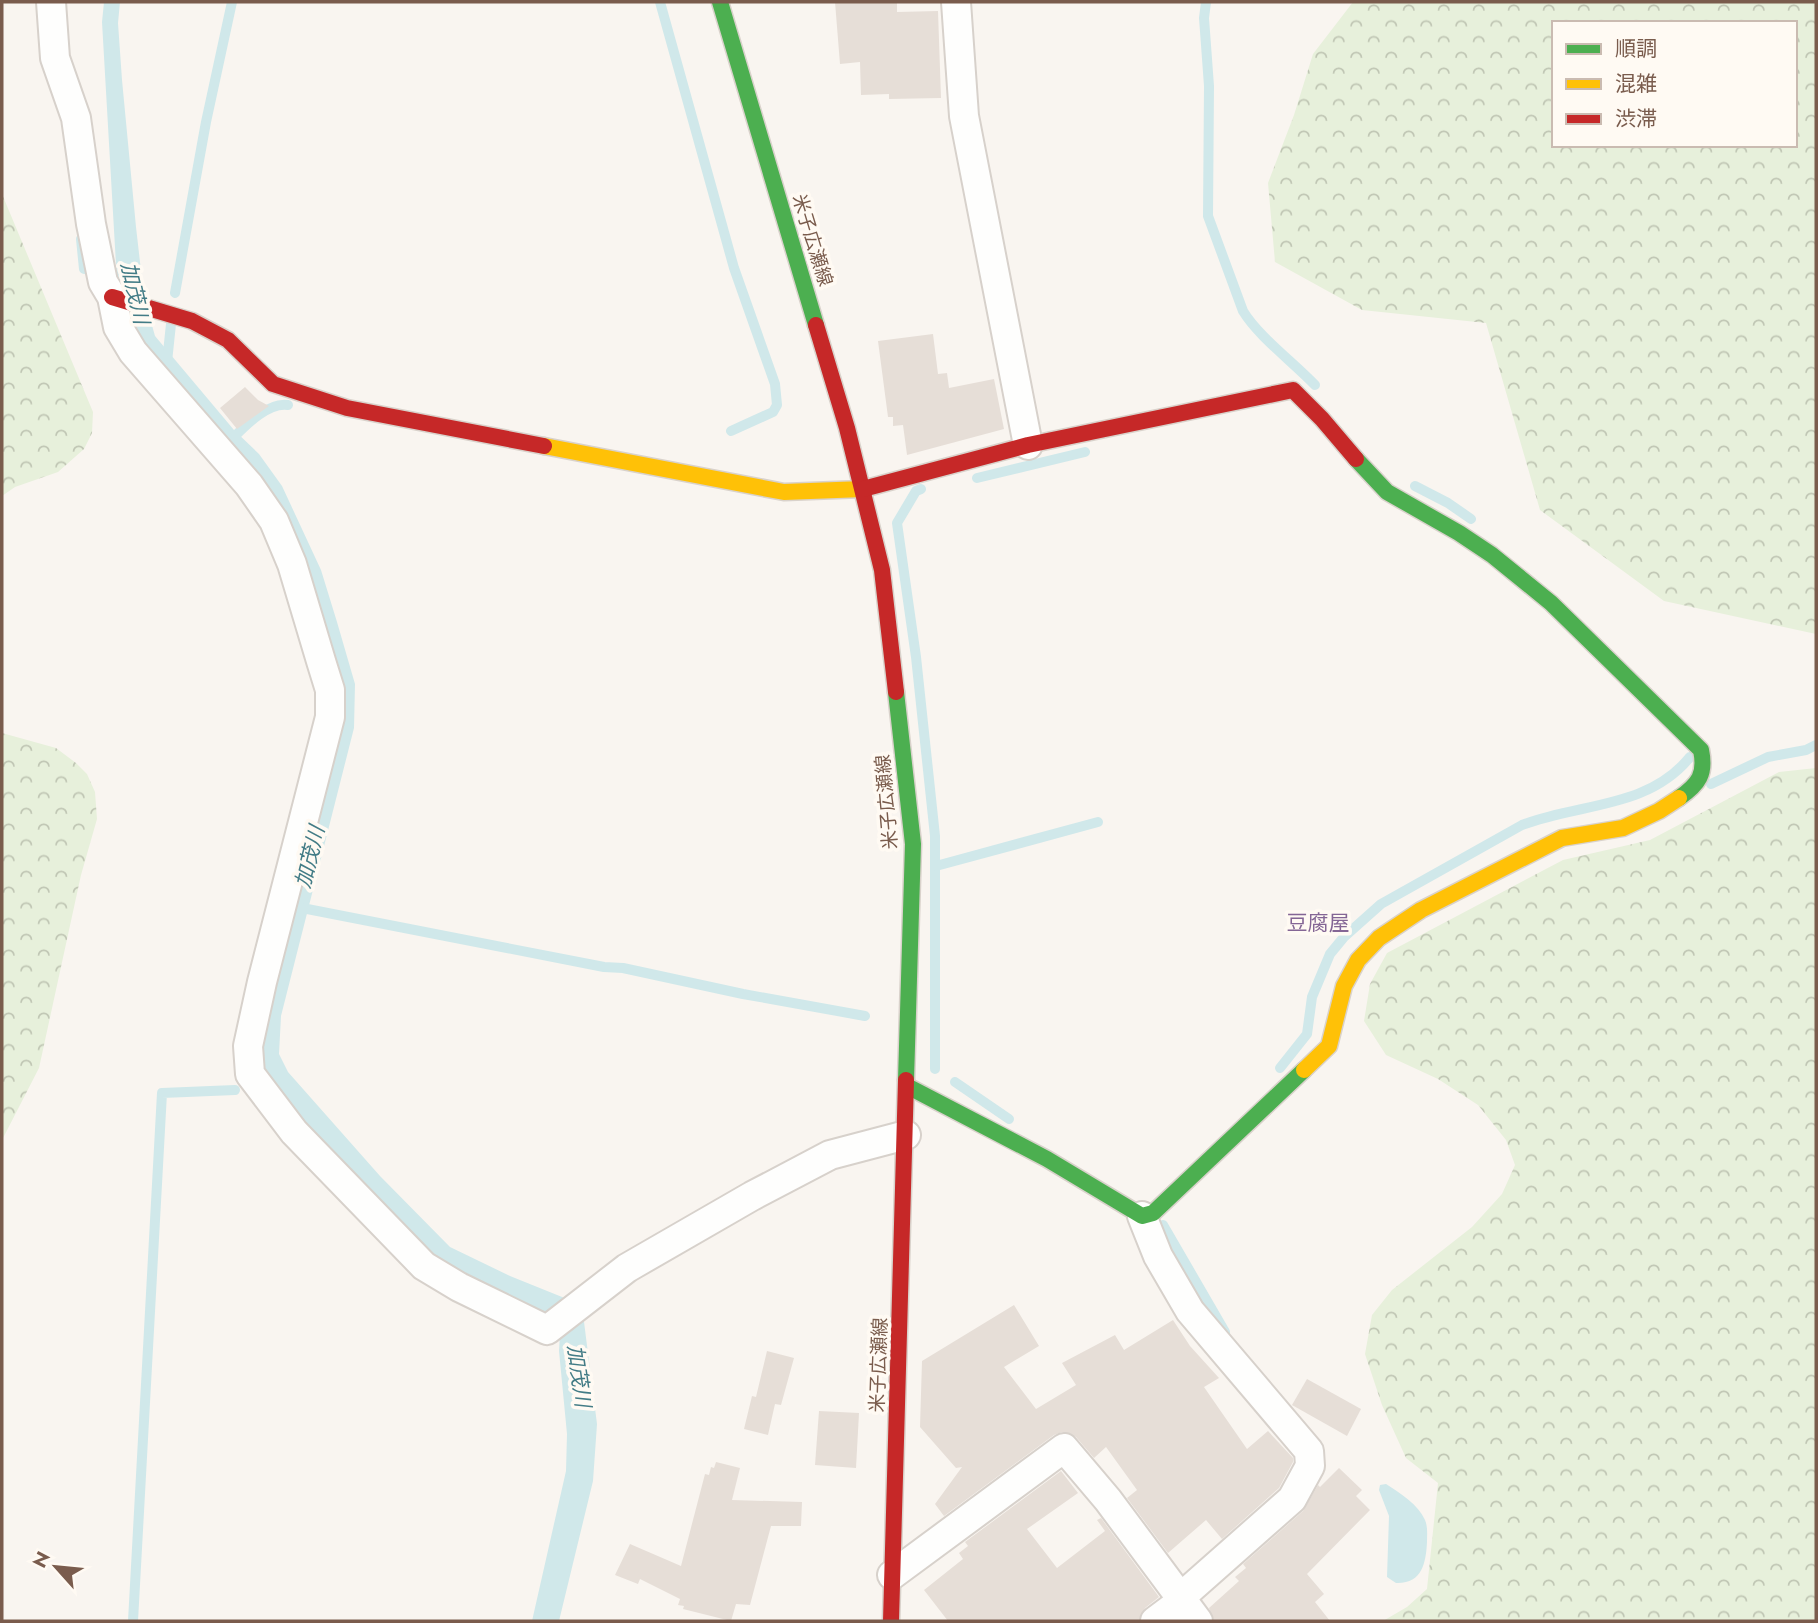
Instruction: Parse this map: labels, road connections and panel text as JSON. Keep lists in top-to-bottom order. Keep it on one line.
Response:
{"streets":{"street":["米子広瀬線"]},"districts":["豆腐屋"],"water":["加茂川"],"legend":["順調","混雑","渋滞"],"north":"top left"}
